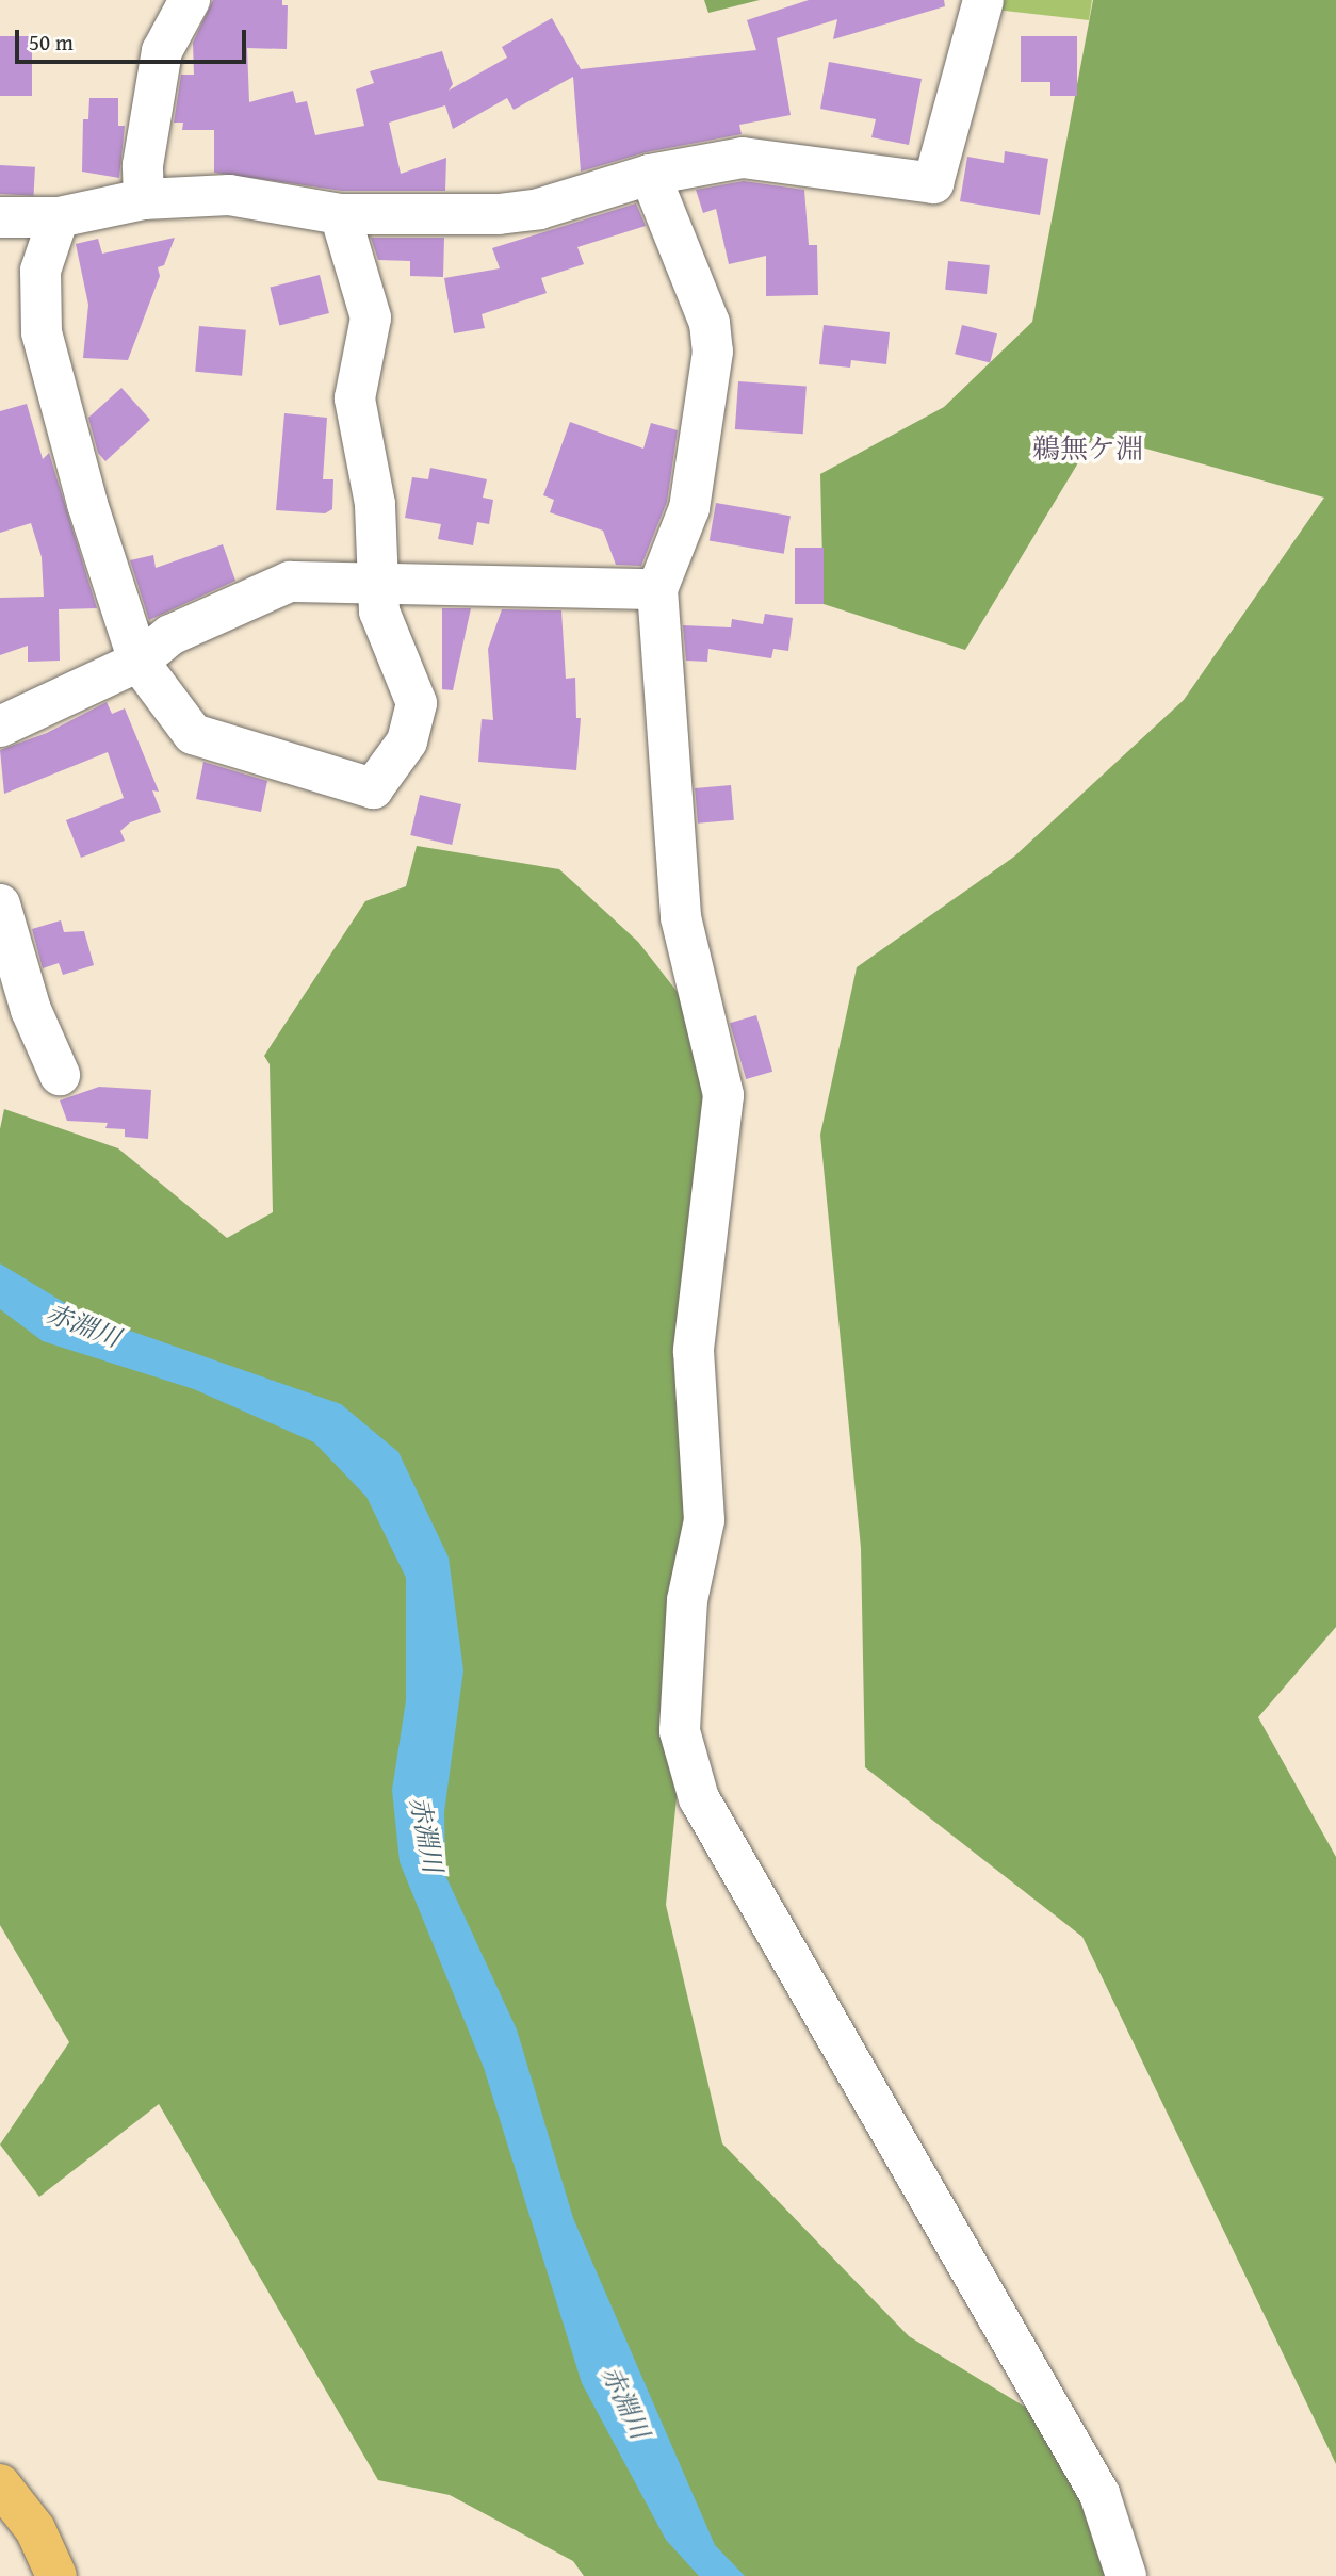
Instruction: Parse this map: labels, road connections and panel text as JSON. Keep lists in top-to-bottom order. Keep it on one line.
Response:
{"districts":["鵜無ケ淵"],"water":["赤淵川"],"scale_bar":"50 m"}
